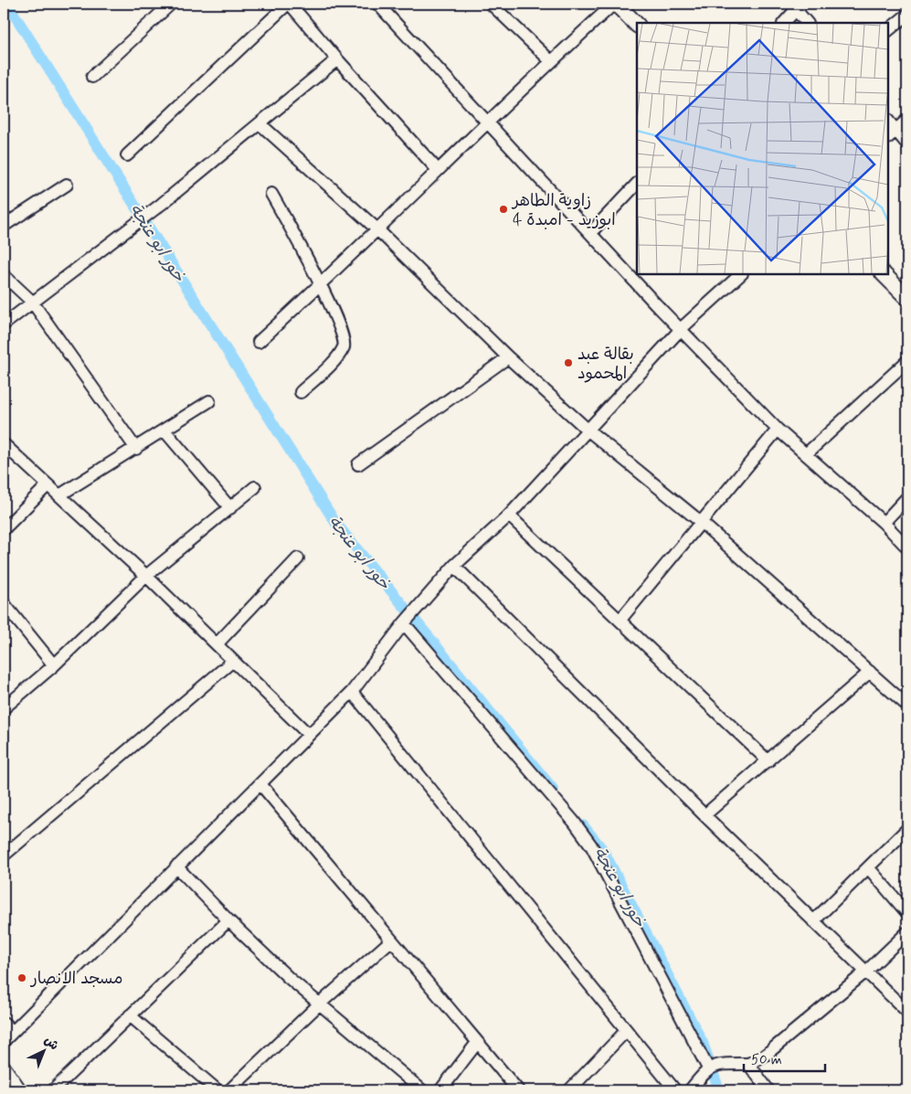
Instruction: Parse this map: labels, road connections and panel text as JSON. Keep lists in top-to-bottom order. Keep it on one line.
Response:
{"water":["خور ابو عنجة"],"places":["زاوية الطاهر ابوزيد - امبدة 4","بقالة عبد المحمود","مسجد الانصار"],"scale_bar":"50 m","north":"top right"}
